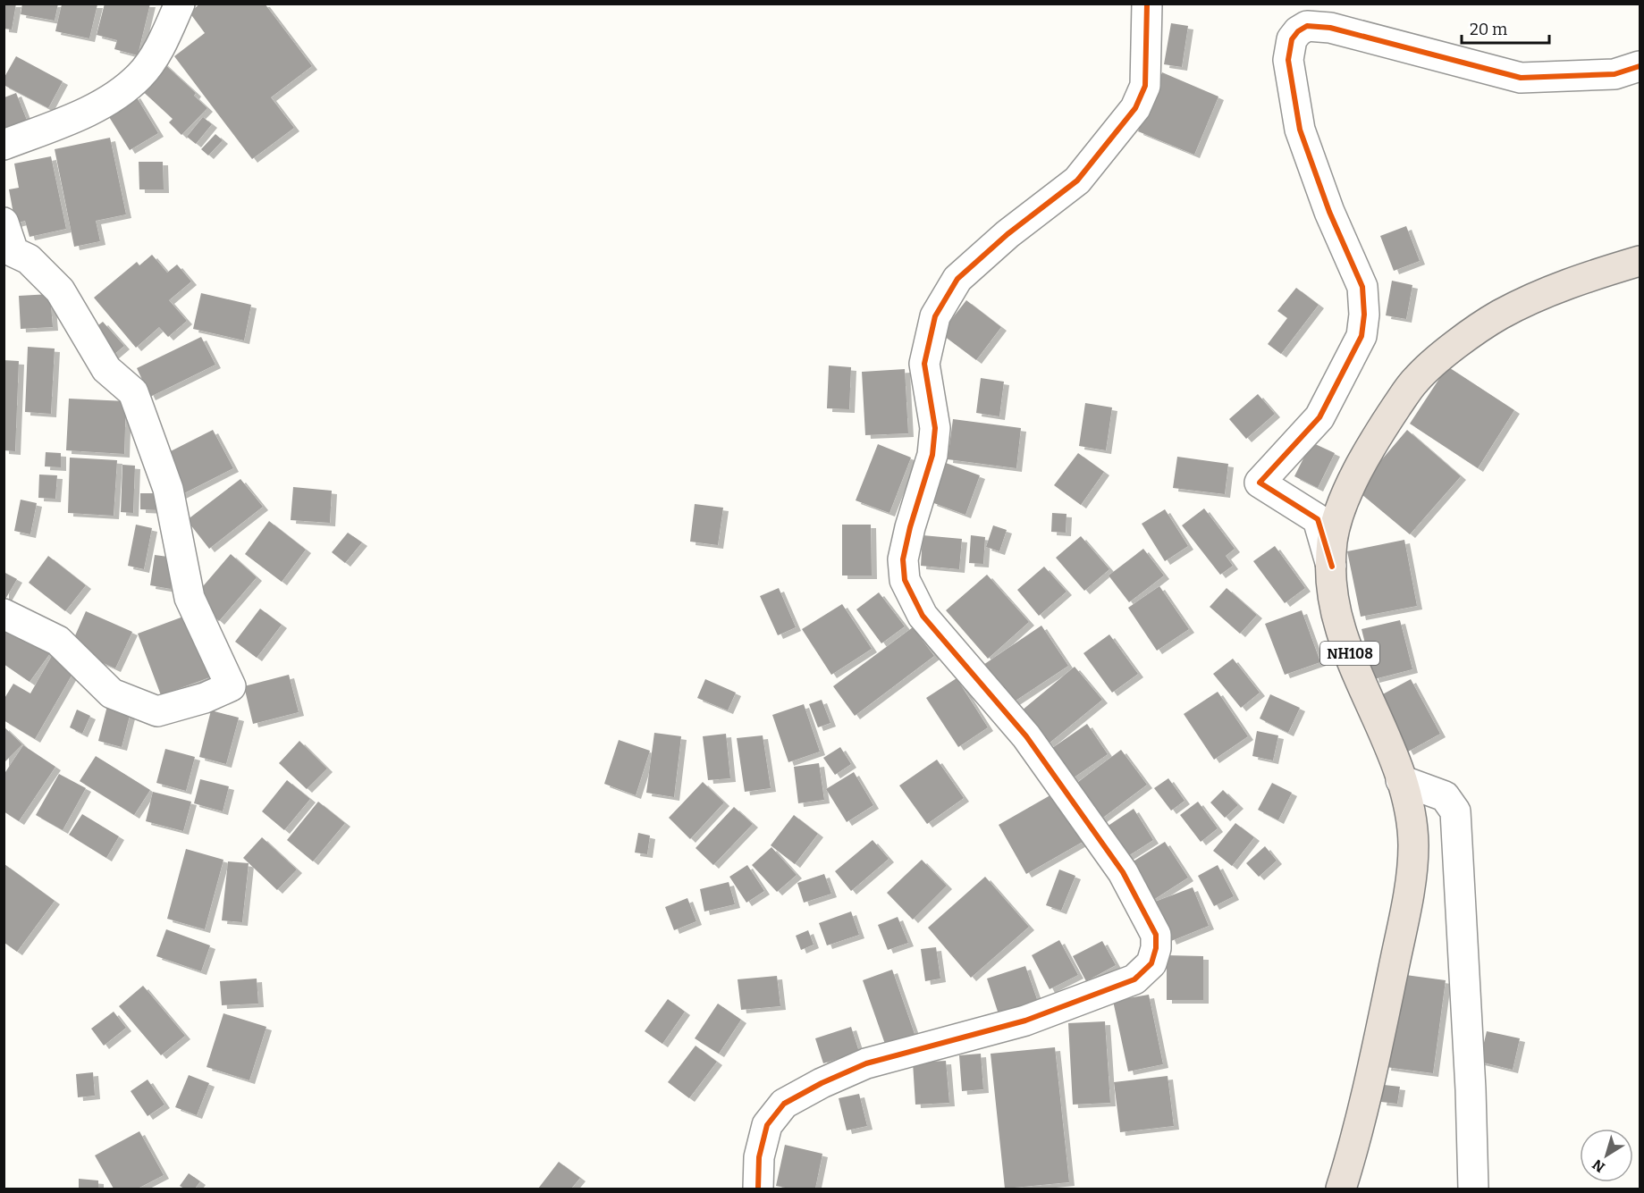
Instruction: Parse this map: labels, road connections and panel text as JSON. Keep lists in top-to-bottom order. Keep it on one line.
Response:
{"streets":{"highway":["NH108"]},"scale_bar":"20 m","north":"bottom left"}
